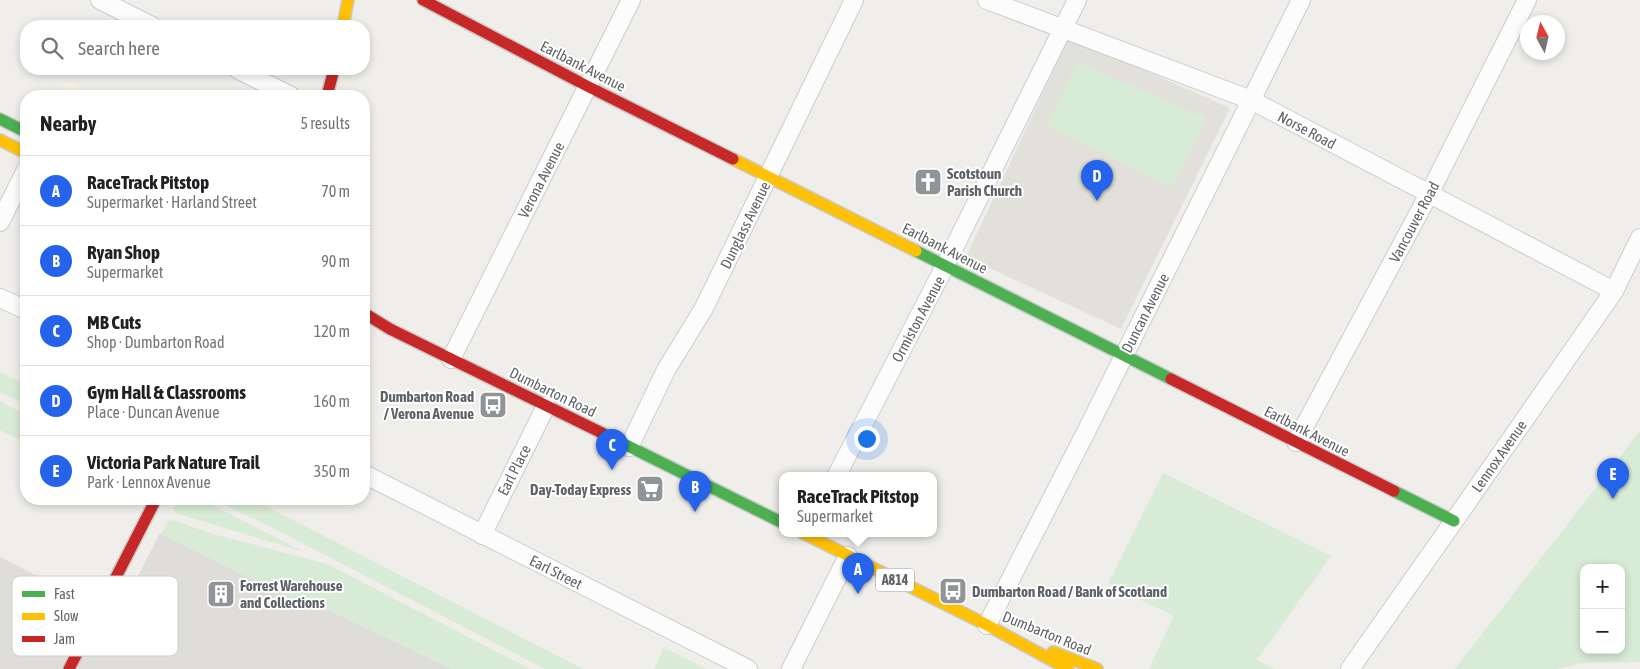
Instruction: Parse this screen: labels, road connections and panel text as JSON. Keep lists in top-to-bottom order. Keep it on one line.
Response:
{"streets":{"street":["Earlbank Avenue","Norse Road","Verona Avenue","Vancouver Road","Dunglass Avenue","Duncan Avenue","Ormiston Avenue","Dumbarton Road","Lennox Avenue","Earl Place","Earl Street","A814"]},"crossings":[["Earlbank Avenue","Verona Avenue"],["Earlbank Avenue","Vancouver Road"],["Earlbank Avenue","Dunglass Avenue"],["Earlbank Avenue","Duncan Avenue"],["Earlbank Avenue","Ormiston Avenue"],["Earlbank Avenue","Lennox Avenue"],["Norse Road","Vancouver Road"],["Norse Road","Duncan Avenue"],["Norse Road","Ormiston Avenue"],["Norse Road","Lennox Avenue"],["Verona Avenue","Dumbarton Road"],["Dunglass Avenue","Dumbarton Road"],["Duncan Avenue","Dumbarton Road"],["Dumbarton Road","Earl Place"],["Earl Place","Earl Street"]],"places":{"church":["Scotstoun Parish Church"],"bus stop":["Dumbarton Road / Verona Avenue","Dumbarton Road / Bank of Scotland"],"supermarket":["Day-Today Express"],"building":["Forrest Warehouse and Collections"]},"legend":["Fast","Slow","Jam"],"north":"top","page":{"search":"Search here","heading":["Nearby","5 results"],"list":[{"mark":"A","name":"RaceTrack Pitstop","note":"Supermarket · Harland Street","value":"70 m"},{"mark":"B","name":"Ryan Shop","note":"Supermarket","value":"90 m"},{"mark":"C","name":"MB Cuts","note":"Shop · Dumbarton Road","value":"120 m"},{"mark":"D","name":"Gym Hall & Classrooms","note":"Place · Duncan Avenue","value":"160 m"},{"mark":"E","name":"Victoria Park Nature Trail","note":"Park · Lennox Avenue","value":"350 m"}],"pins":["D","C","E","B","A"],"popup":["RaceTrack Pitstop","Supermarket"],"map_buttons":["+","−"]}}
